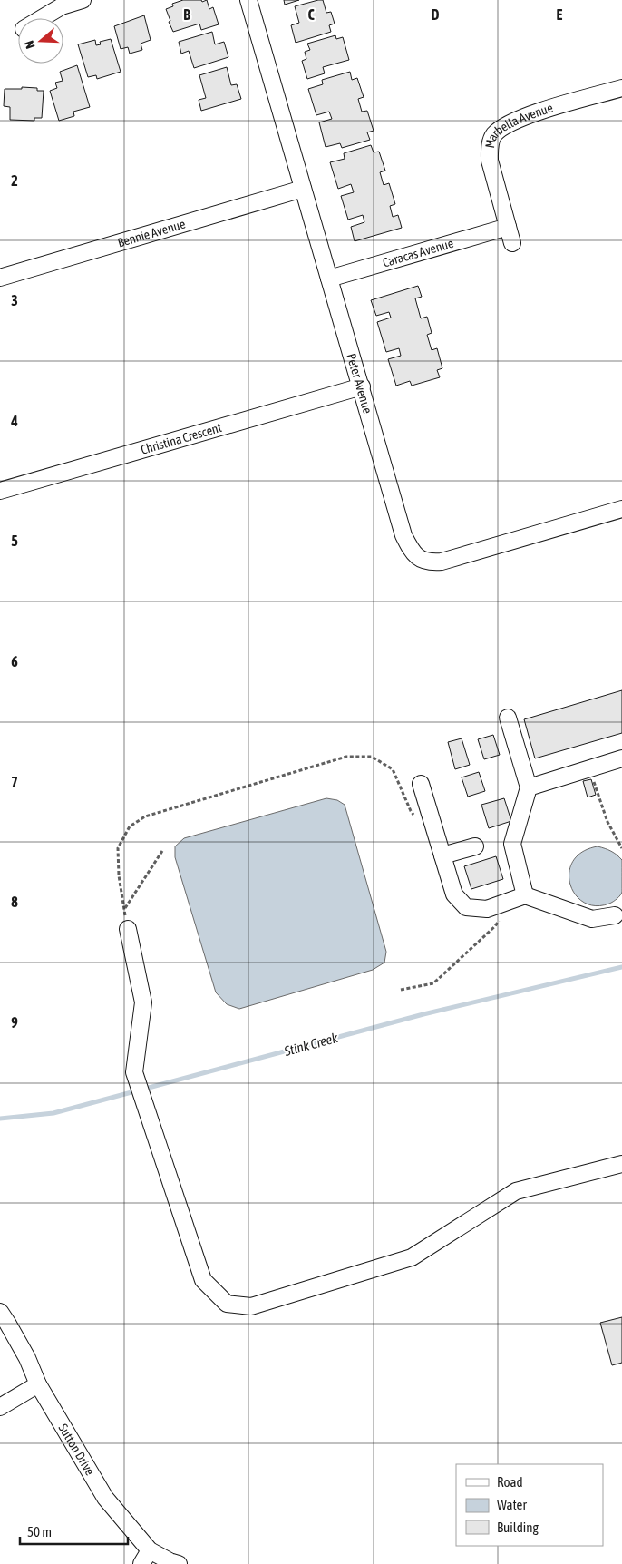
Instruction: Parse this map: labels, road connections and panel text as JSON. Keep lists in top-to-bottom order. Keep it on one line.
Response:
{"streets":{"street":["Marbella Avenue","Bennie Avenue","Caracas Avenue","Peter Avenue","Christina Crescent","Sutton Drive"]},"crossings":[["Marbella Avenue","Caracas Avenue"],["Bennie Avenue","Peter Avenue"],["Caracas Avenue","Peter Avenue"],["Peter Avenue","Christina Crescent"]],"water":["Stink Creek"],"legend":["Road","Water","Building"],"scale_bar":"50 m","north":"left","grid":{"columns":["B","C","D","E"],"rows":["2","3","4","5","6","7","8","9"]}}
